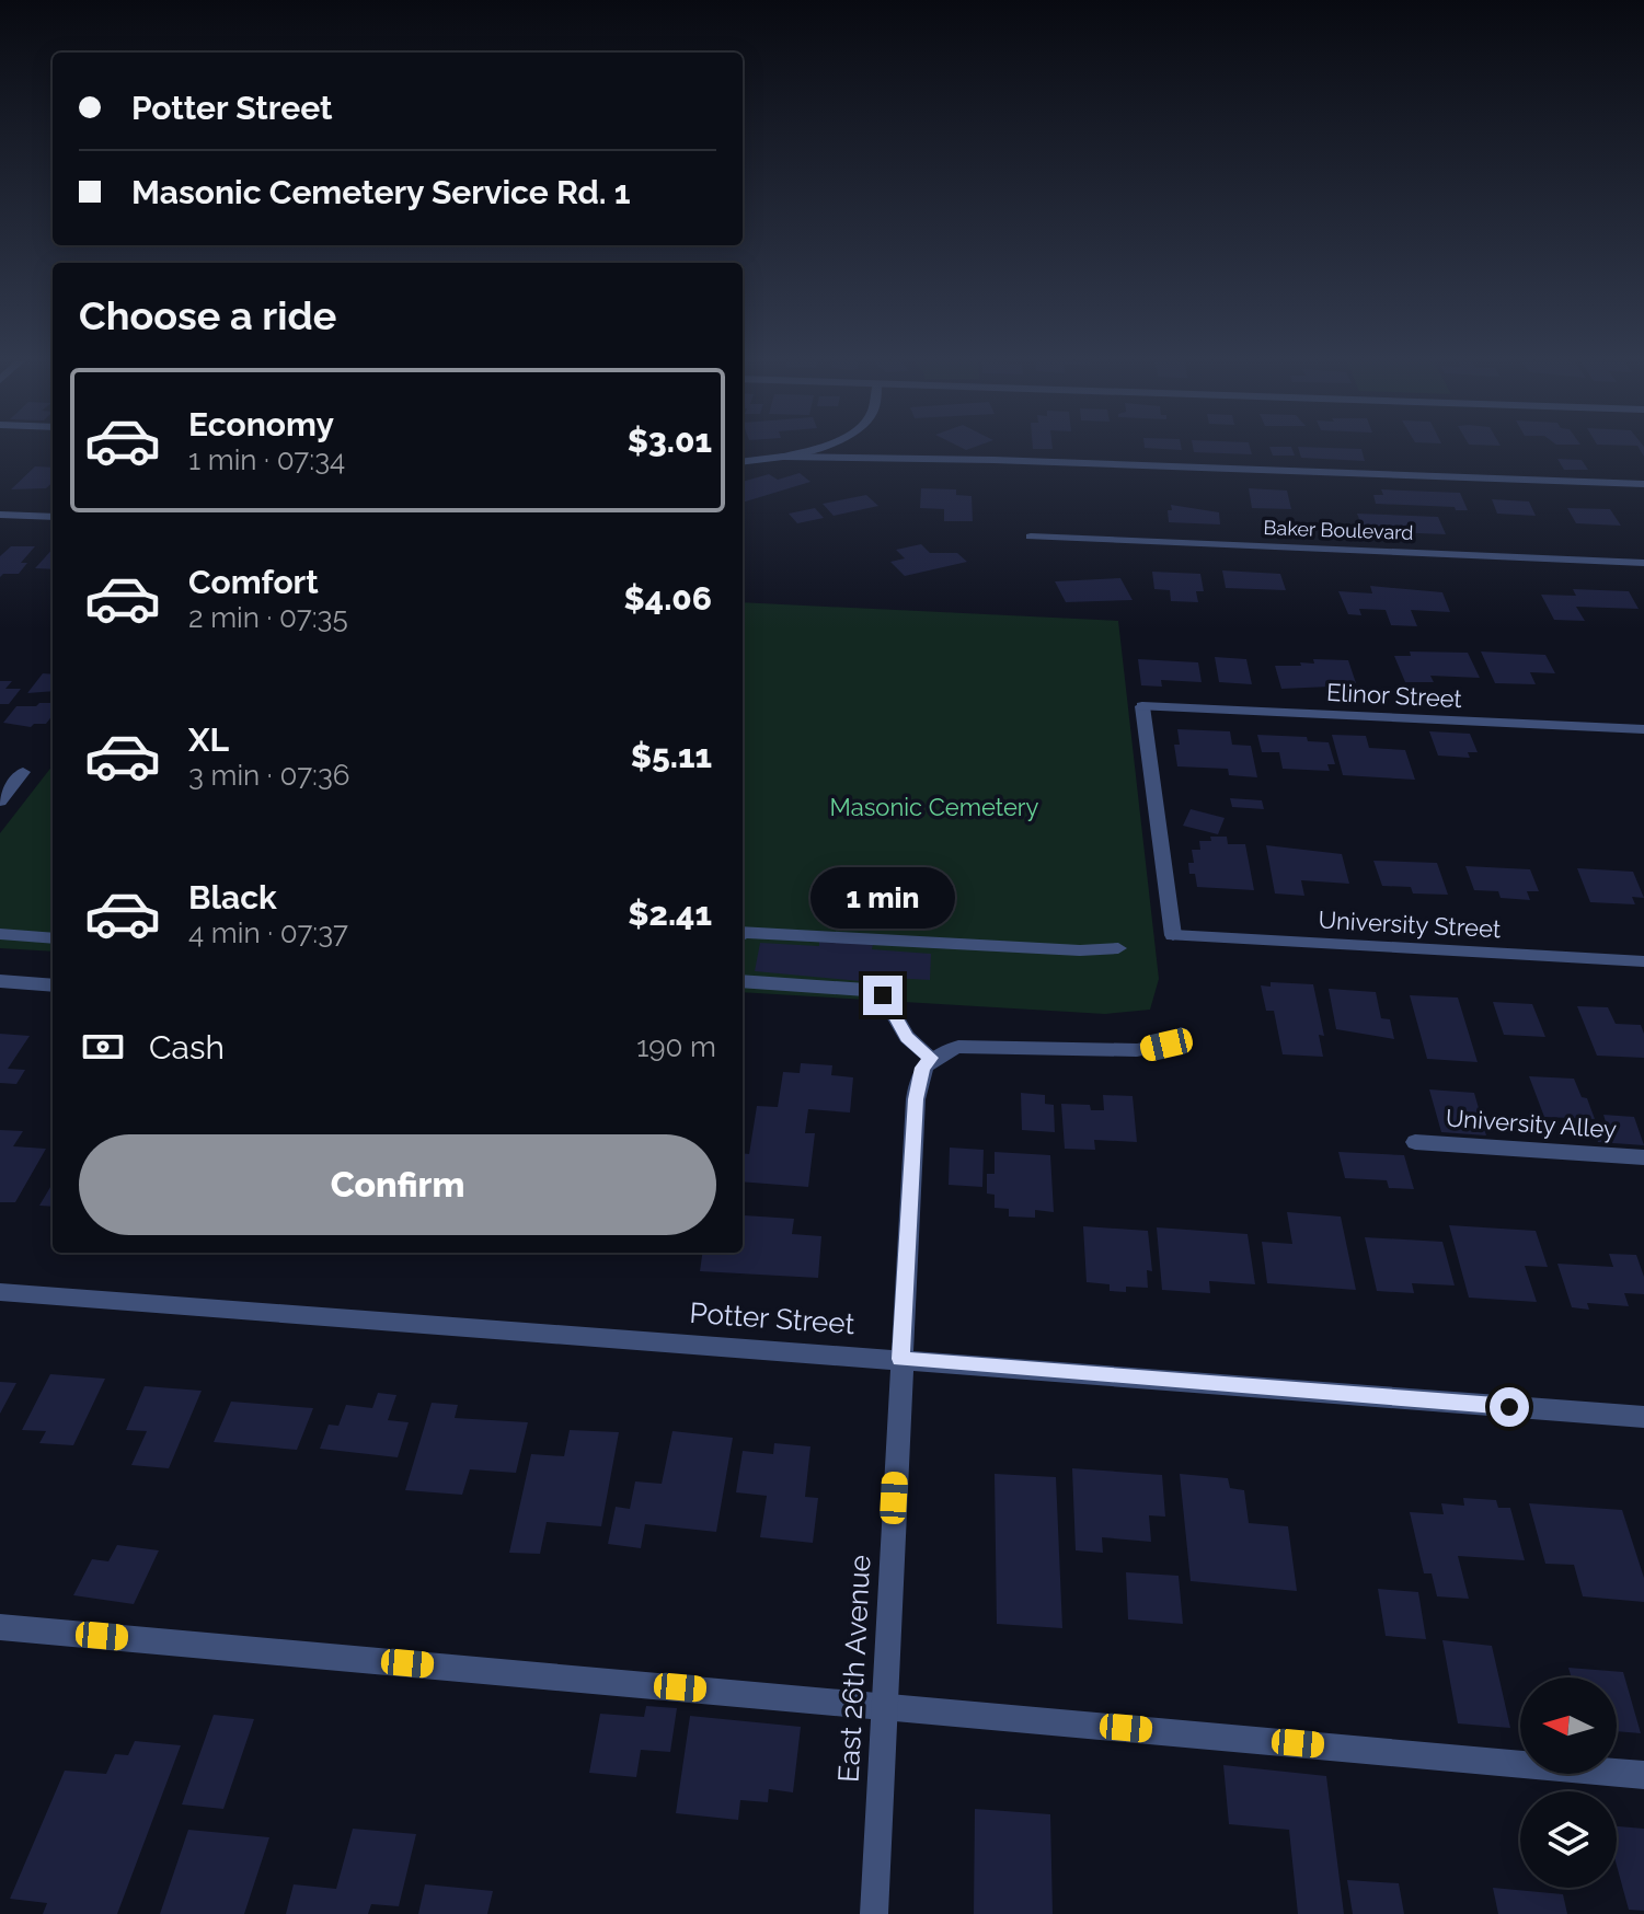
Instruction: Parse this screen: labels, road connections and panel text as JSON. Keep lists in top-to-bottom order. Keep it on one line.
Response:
{"streets":{"street":["Baker Boulevard","Elinor Street","University Street","University Alley","Potter Street","East 26th Avenue"]},"crossings":[["Elinor Street","University Street"],["Potter Street","East 26th Avenue"]],"parks":["Masonic Cemetery"],"north":"left","page":{"banner":["Potter Street","Masonic Cemetery Service Rd. 1"],"heading":"Choose a ride","list":[{"name":"Economy","note":"1 min · 07:34","value":"$3.01"},{"name":"Comfort","note":"2 min · 07:35","value":"$4.06"},{"name":"XL","note":"3 min · 07:36","value":"$5.11"},{"name":"Black","note":"4 min · 07:37","value":"$2.41"}],"bubble":"1 min","pay":["Cash","190 m"],"buttons":"Confirm"}}
